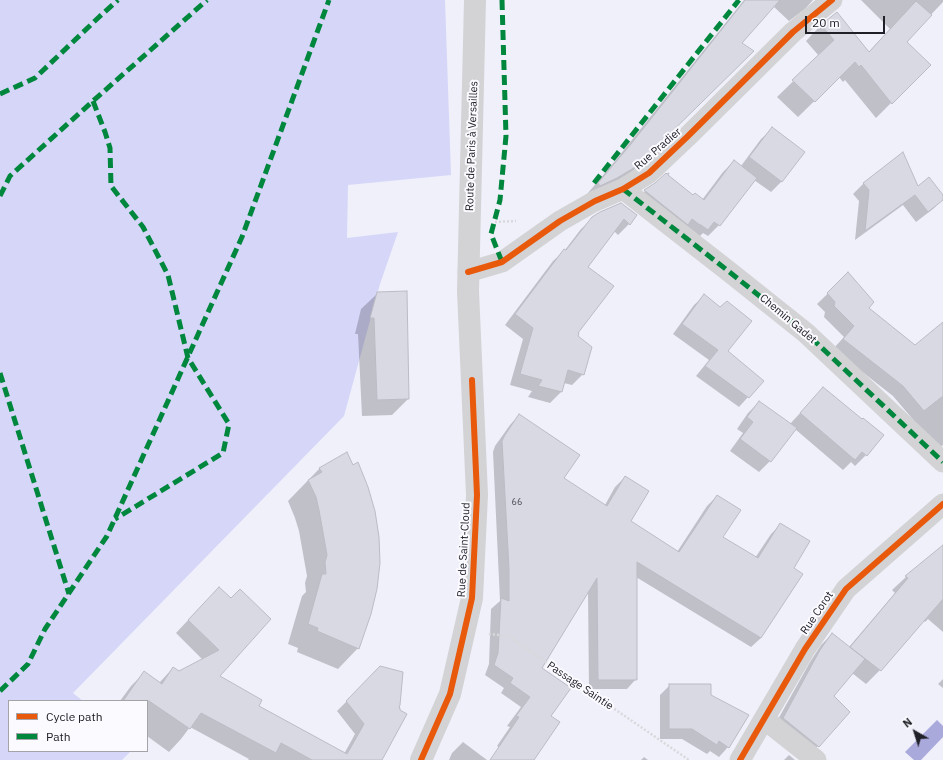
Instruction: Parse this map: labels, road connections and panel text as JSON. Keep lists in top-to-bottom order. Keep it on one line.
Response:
{"streets":{"main road":["Route de Paris à Versailles","Rue de Saint-Cloud"],"street":["Rue Pradier","Chemin Gadet","Rue Corot"],"path":["Passage Saintie"]},"crossings":[["Route de Paris à Versailles","Rue Pradier"],["Route de Paris à Versailles","Rue de Saint-Cloud"],["Rue Pradier","Chemin Gadet"],["Rue Pradier","Rue de Saint-Cloud"],["Rue de Saint-Cloud","Passage Saintie"]],"house_numbers":["66"],"legend":["Cycle path","Path"],"scale_bar":"20 m","north":"top left"}
